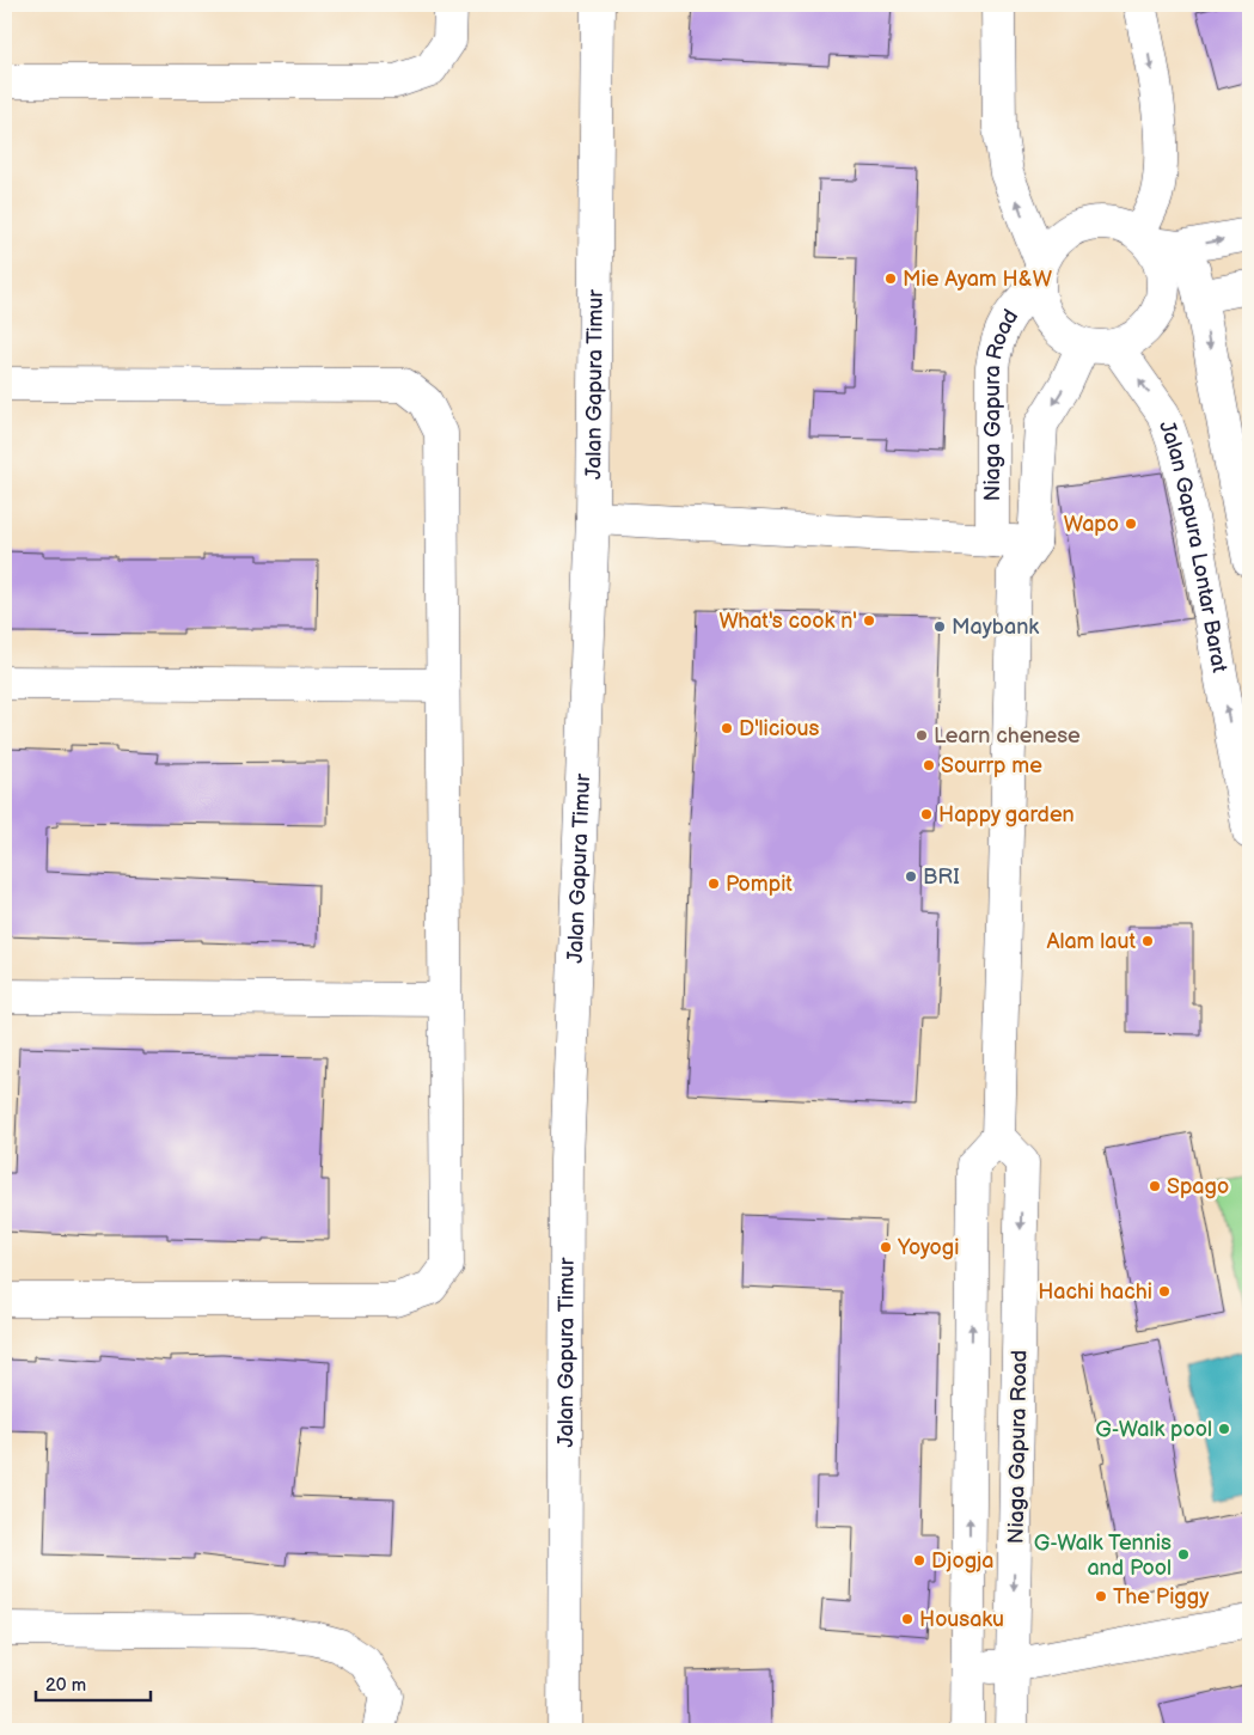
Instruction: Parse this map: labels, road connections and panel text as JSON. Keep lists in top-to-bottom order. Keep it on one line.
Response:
{"streets":{"street":["Jalan Gapura Timur","Niaga Gapura Road","Jalan Gapura Lontar Barat"]},"crossings":[["Niaga Gapura Road","Jalan Gapura Lontar Barat"]],"places":["Mie Ayam H&W","Wapo","What's cook n'","Maybank","D'licious","Learn chenese","Sourrp me","Happy garden","BRI","Pompit","Alam laut","Spago","Yoyogi","Hachi hachi","G-Walk pool","G-Walk Tennis and Pool","Djogja","The Piggy","Housaku"],"scale_bar":"20 m"}
